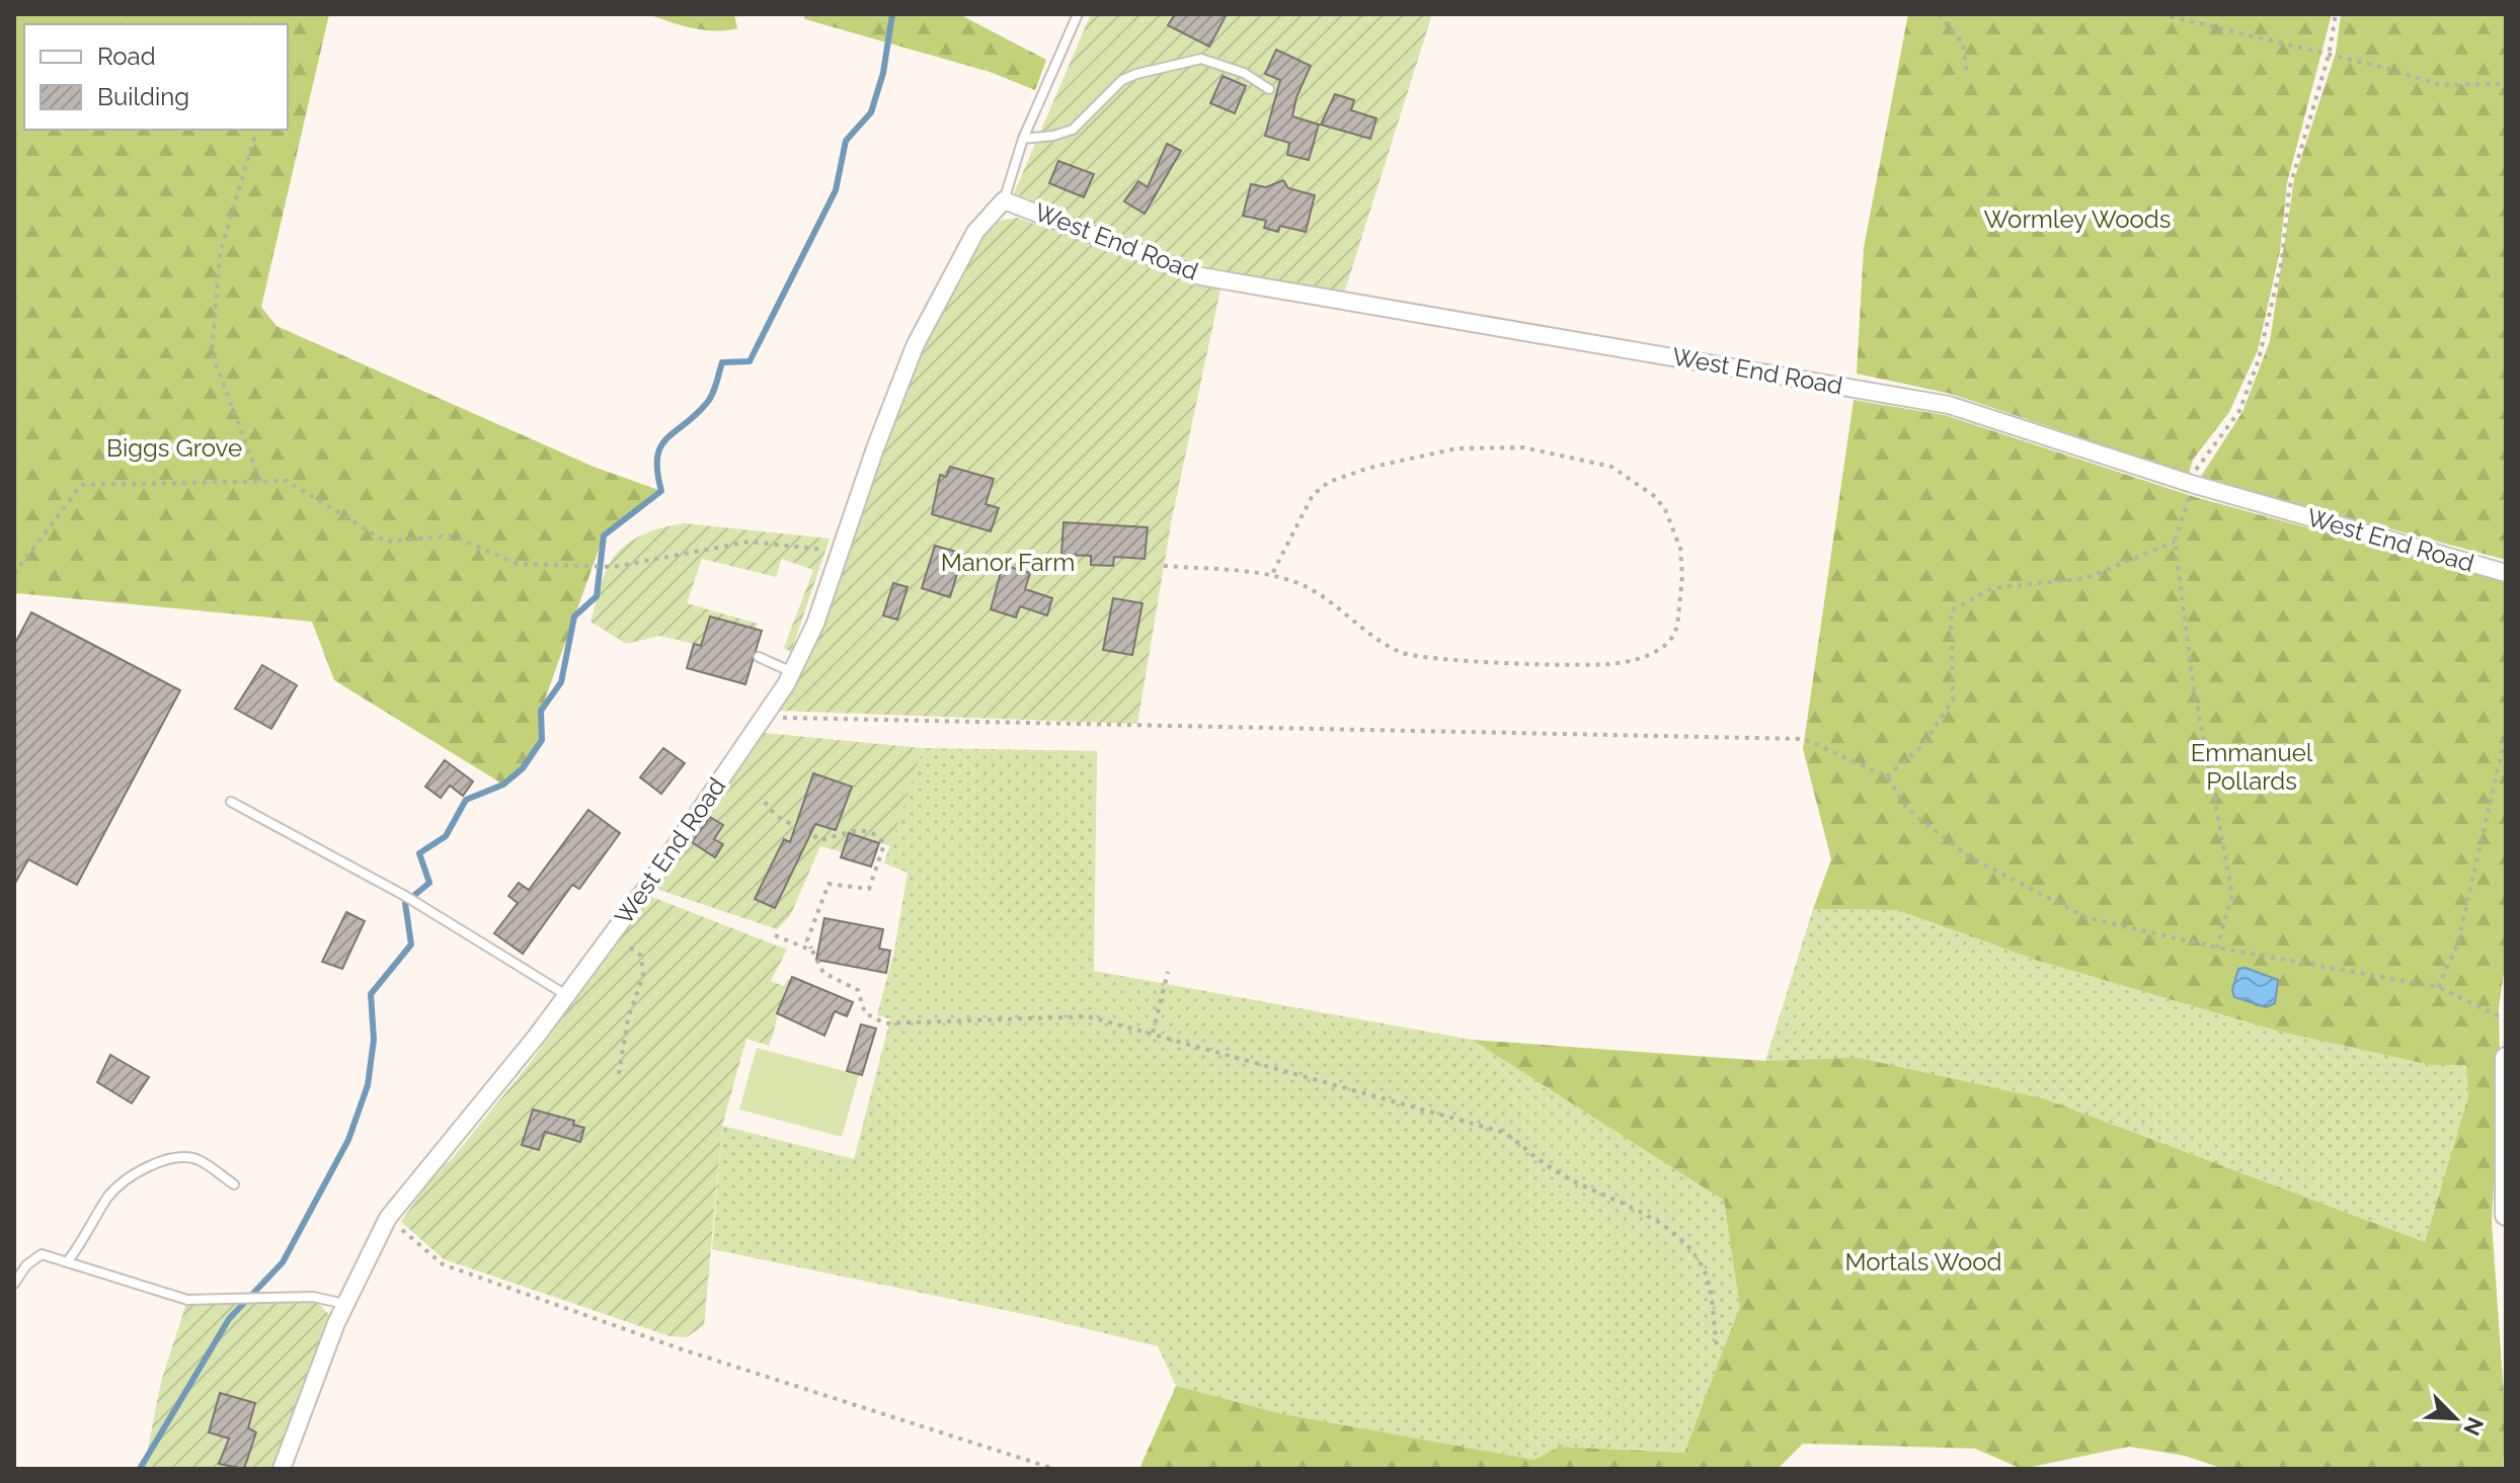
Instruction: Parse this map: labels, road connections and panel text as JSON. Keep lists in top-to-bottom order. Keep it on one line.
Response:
{"streets":{"street":["West End Road"]},"parks":["Wormley Woods","Biggs Grove","Manor Farm","Emmanuel Pollards","Mortals Wood"],"legend":["Road","Building"],"north":"bottom right"}
